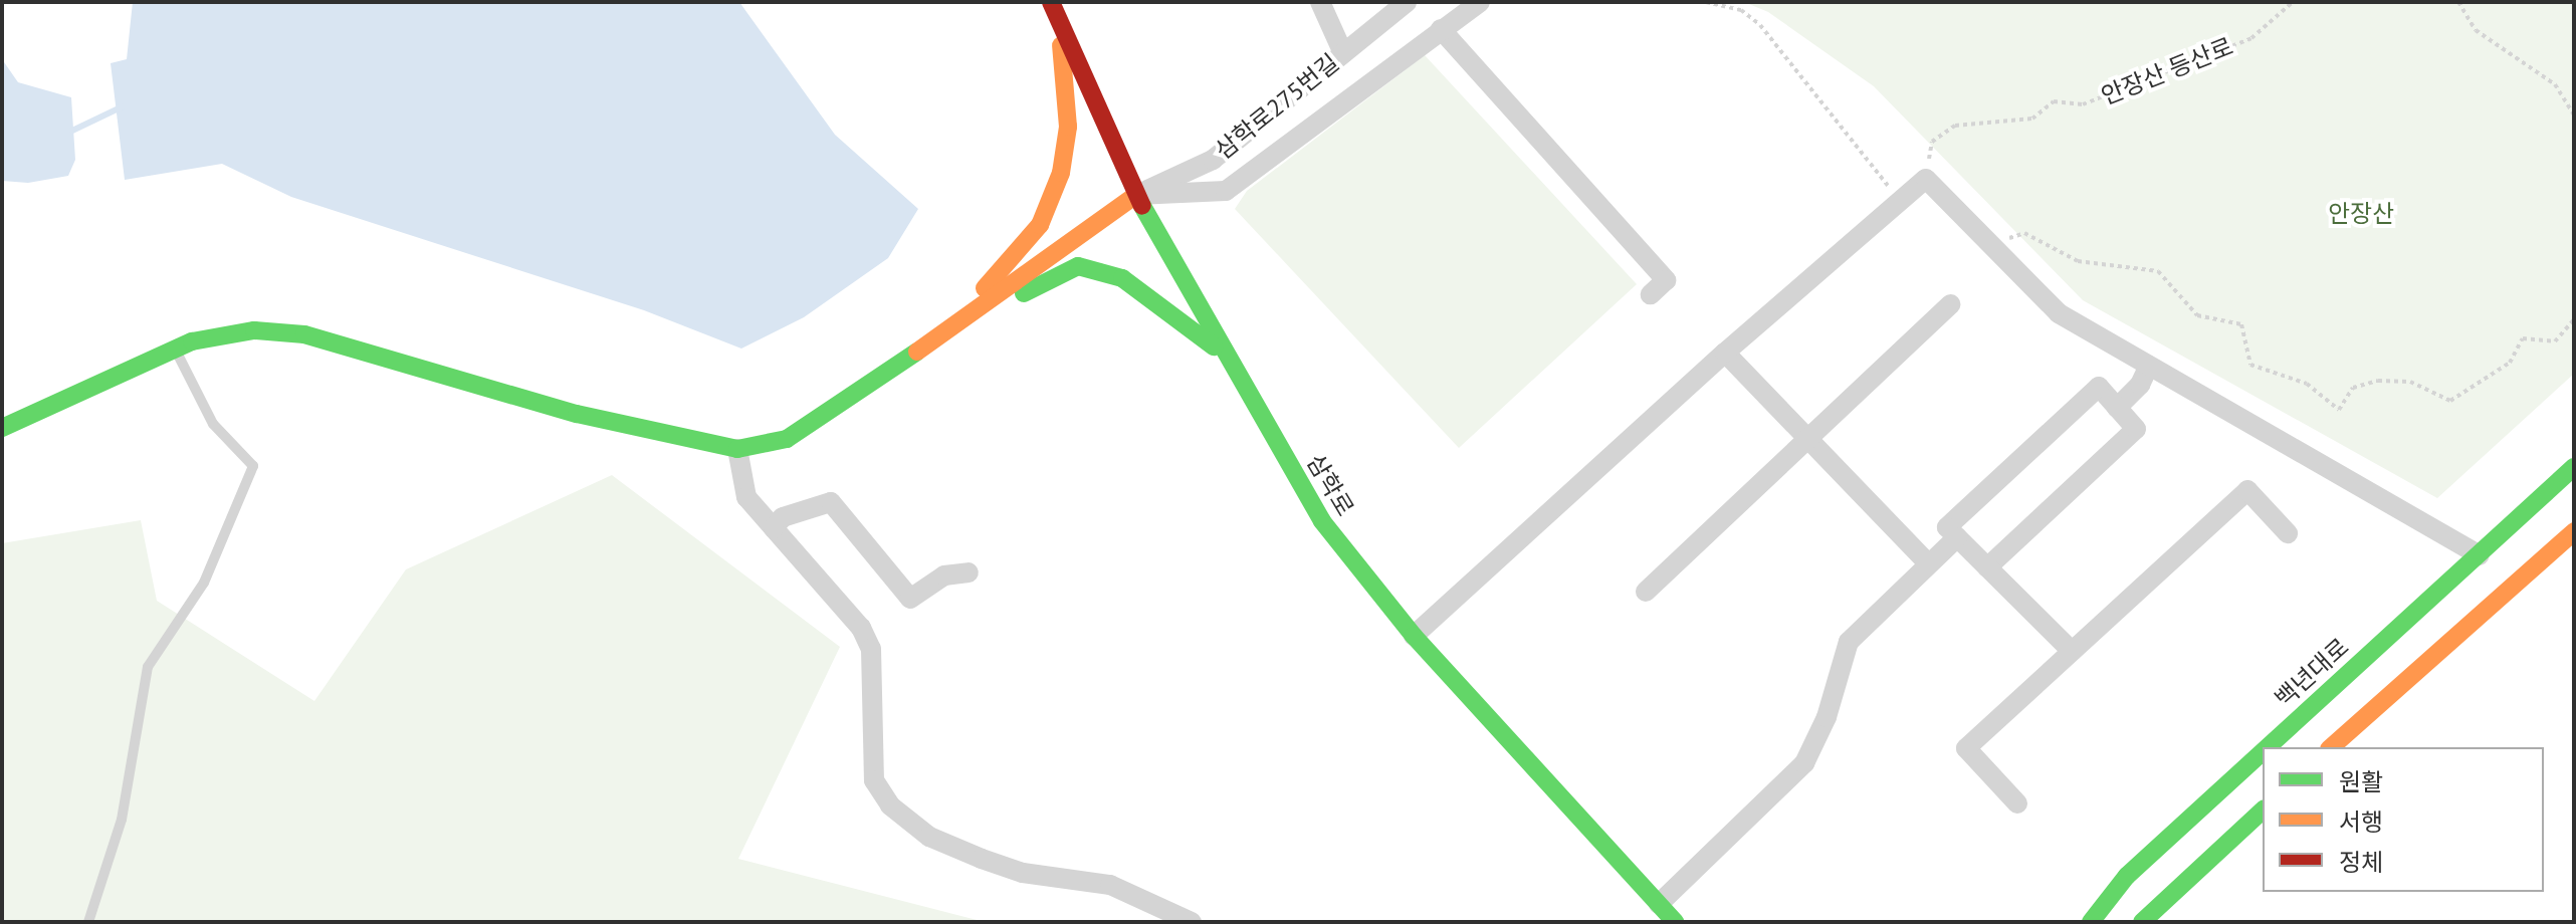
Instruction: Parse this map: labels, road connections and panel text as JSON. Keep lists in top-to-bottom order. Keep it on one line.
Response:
{"streets":{"street":["삼학로275번길","삼학로","백년대로"],"path":["안장산 등산로"]},"crossings":[["삼학로275번길","삼학로"]],"parks":["안장산"],"legend":["원활","서행","정체"]}
